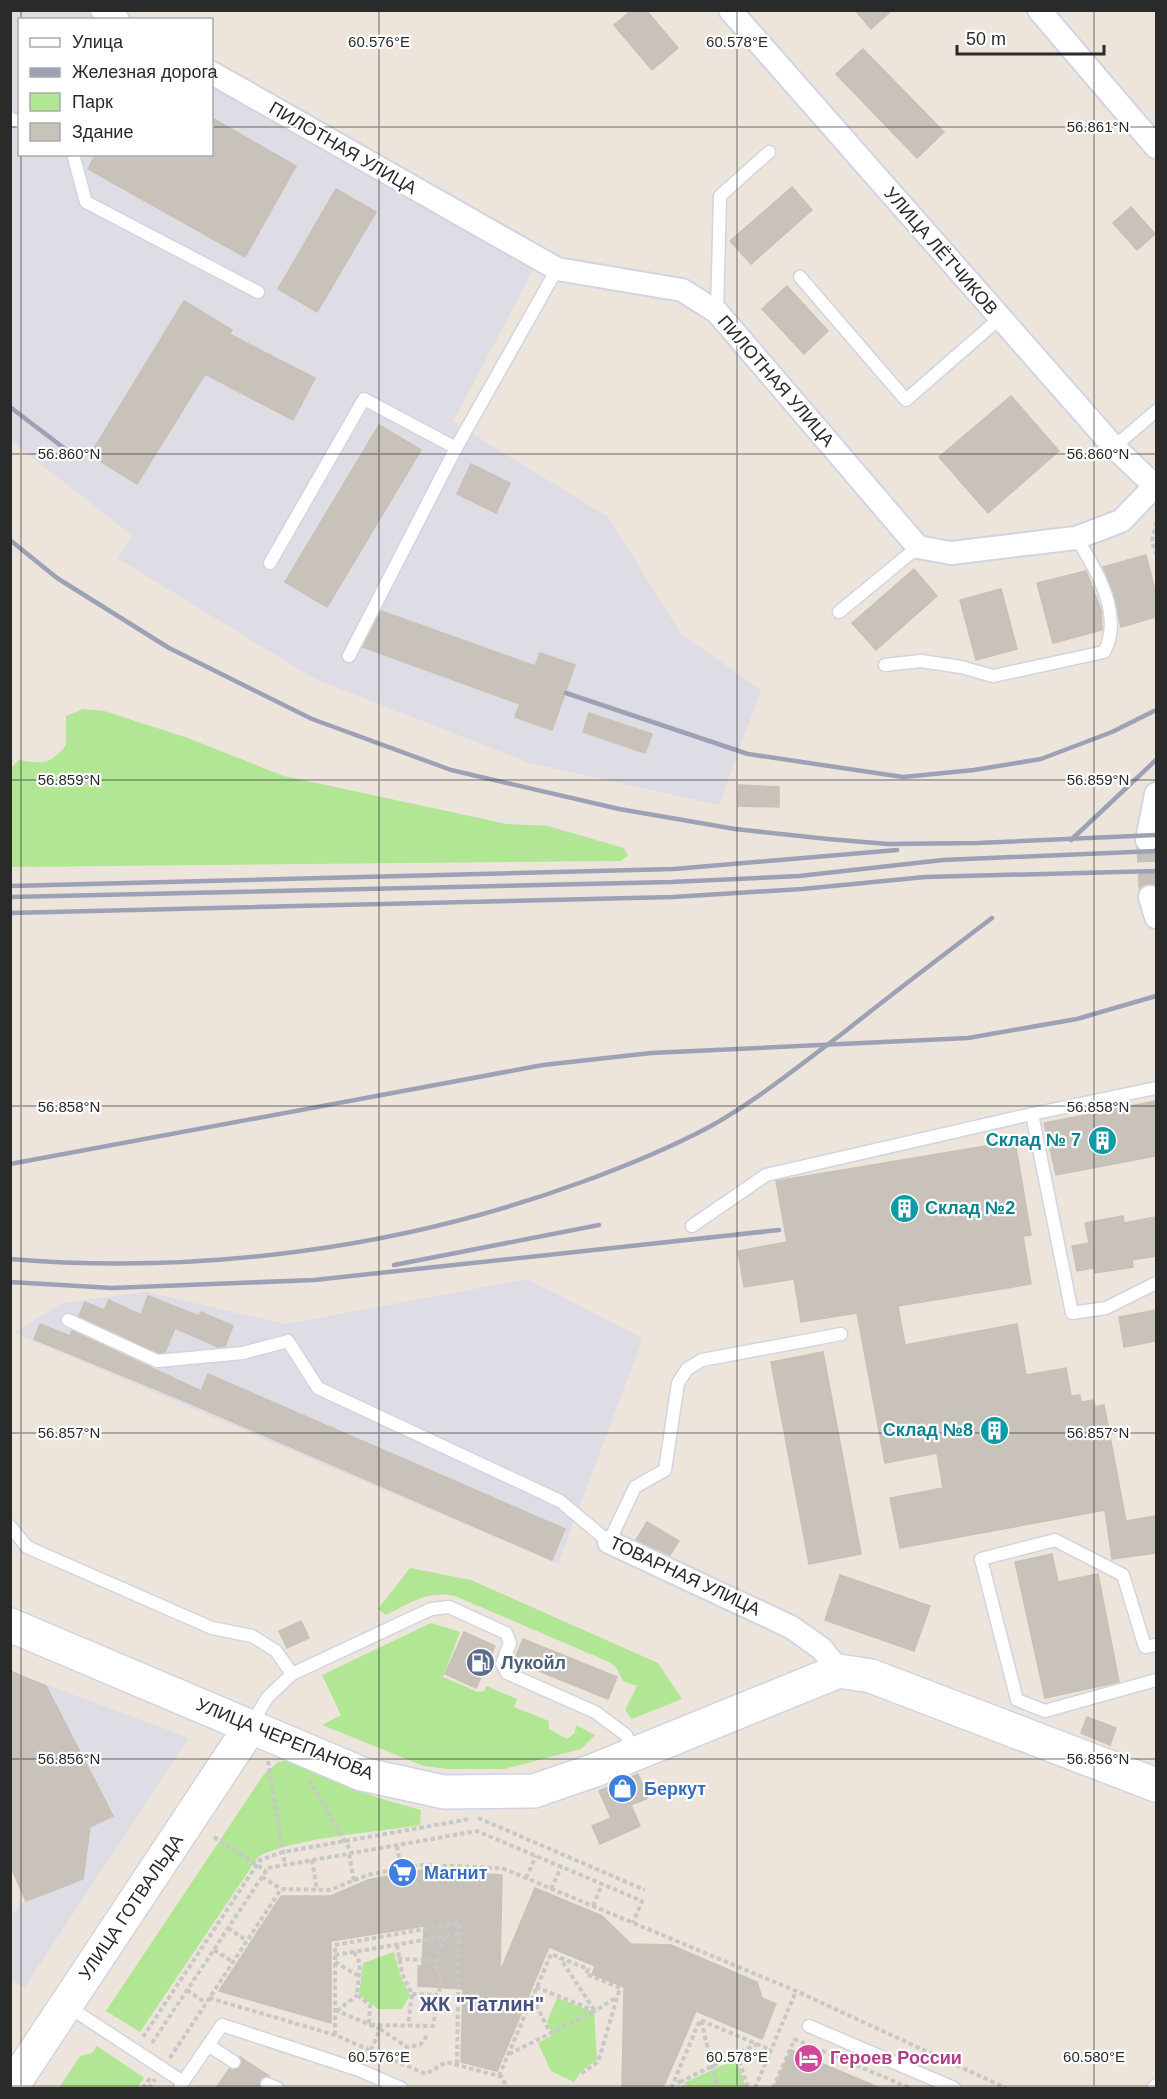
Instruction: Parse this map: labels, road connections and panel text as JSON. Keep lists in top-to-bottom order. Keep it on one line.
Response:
{"streets":{"main road":["УЛИЦА ЧЕРЕПАНОВА","УЛИЦА ГОТВАЛЬДА"],"street":["ПИЛОТНАЯ УЛИЦА","УЛИЦА ЛЁТЧИКОВ","ТОВАРНАЯ УЛИЦА"]},"crossings":[["ТОВАРНАЯ УЛИЦА","УЛИЦА ЧЕРЕПАНОВА"],["УЛИЦА ЧЕРЕПАНОВА","УЛИЦА ГОТВАЛЬДА"]],"districts":["ЖК \"Татлин\""],"places":{"building":["Склад № 7","Склад №2","Склад №8"],"fuel station":["Лукойл"],"shop":["Беркут"],"supermarket":["Магнит"],"hotel":["Героев России"]},"legend":["Улица","Железная дорога","Парк","Здание"],"scale_bar":"50 m","coordinates":["60.576°E","60.578°E","56.861°N","56.860°N","56.859°N","56.858°N","56.857°N","56.856°N","60.580°E"]}
